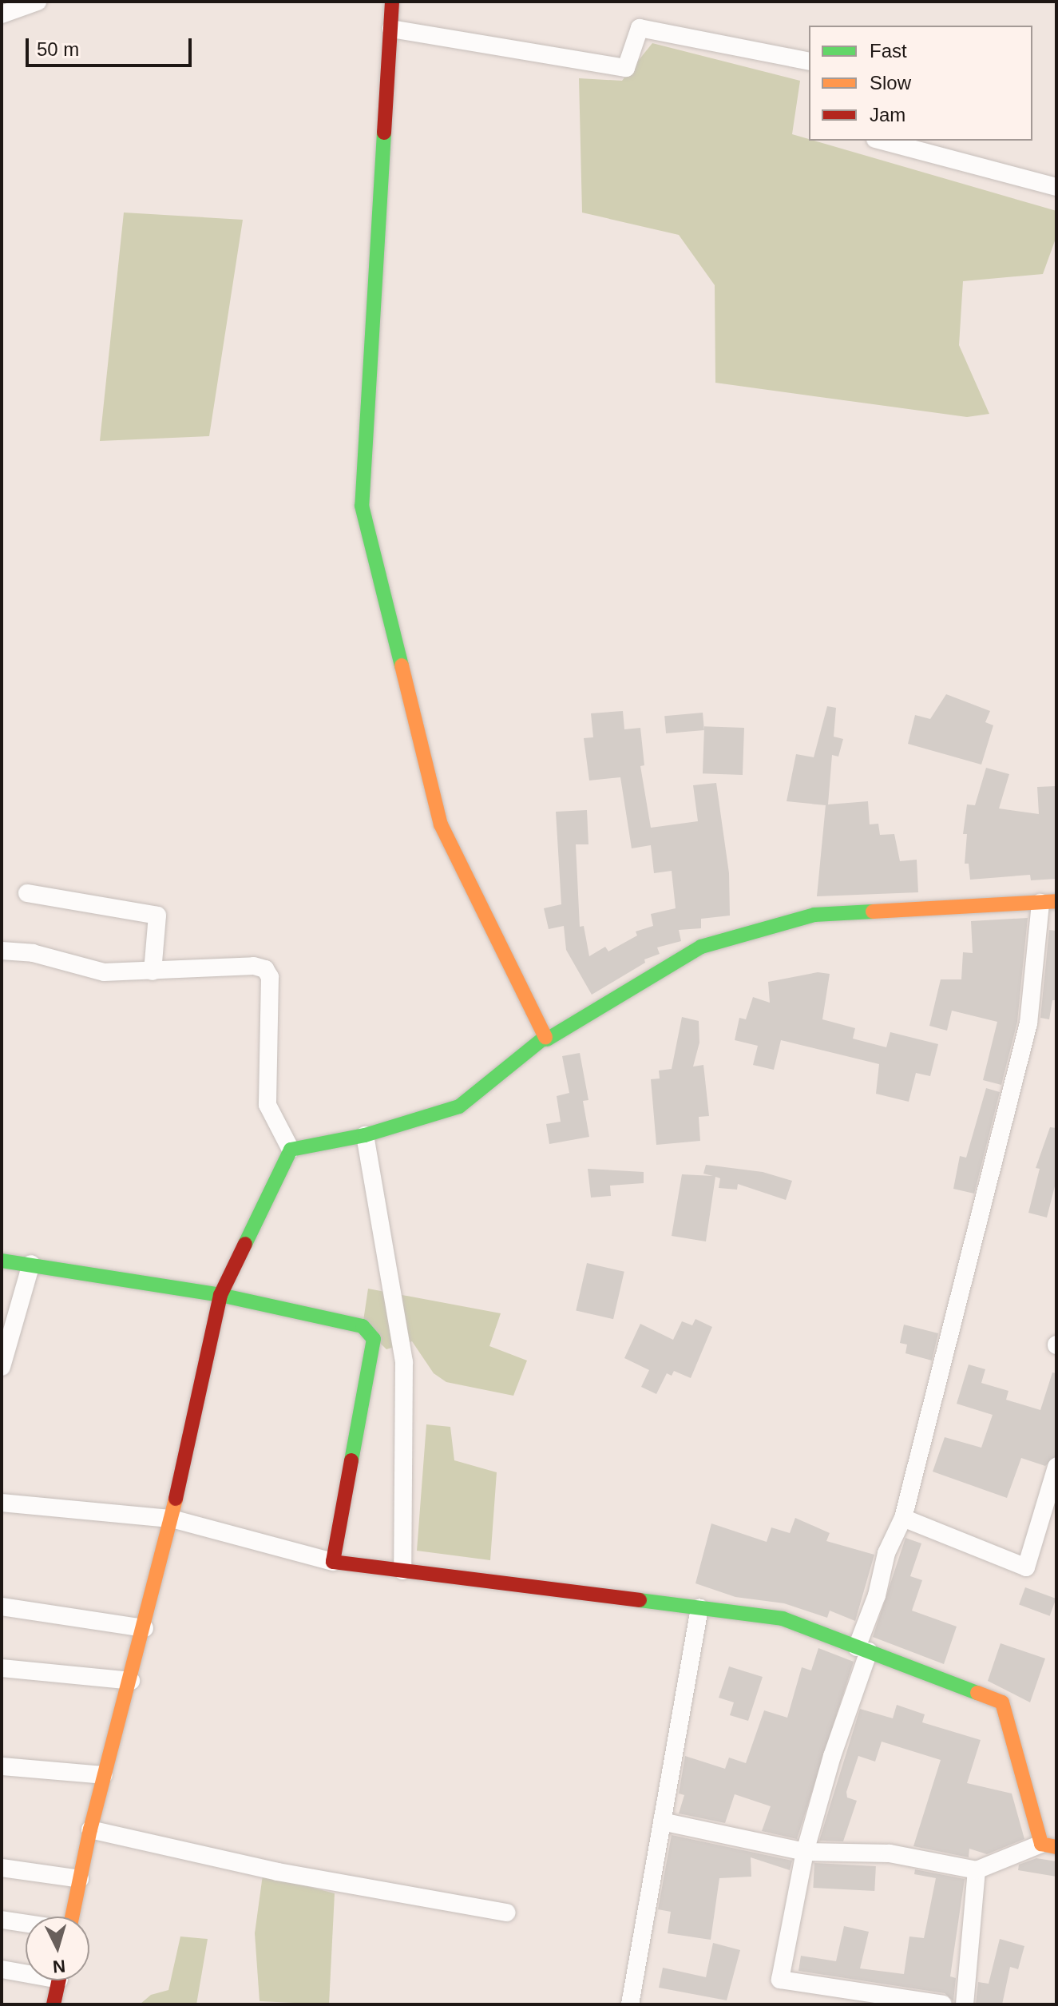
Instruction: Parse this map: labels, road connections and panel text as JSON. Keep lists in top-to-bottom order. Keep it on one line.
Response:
{"legend":["Fast","Slow","Jam"],"scale_bar":"50 m","north":"bottom"}
